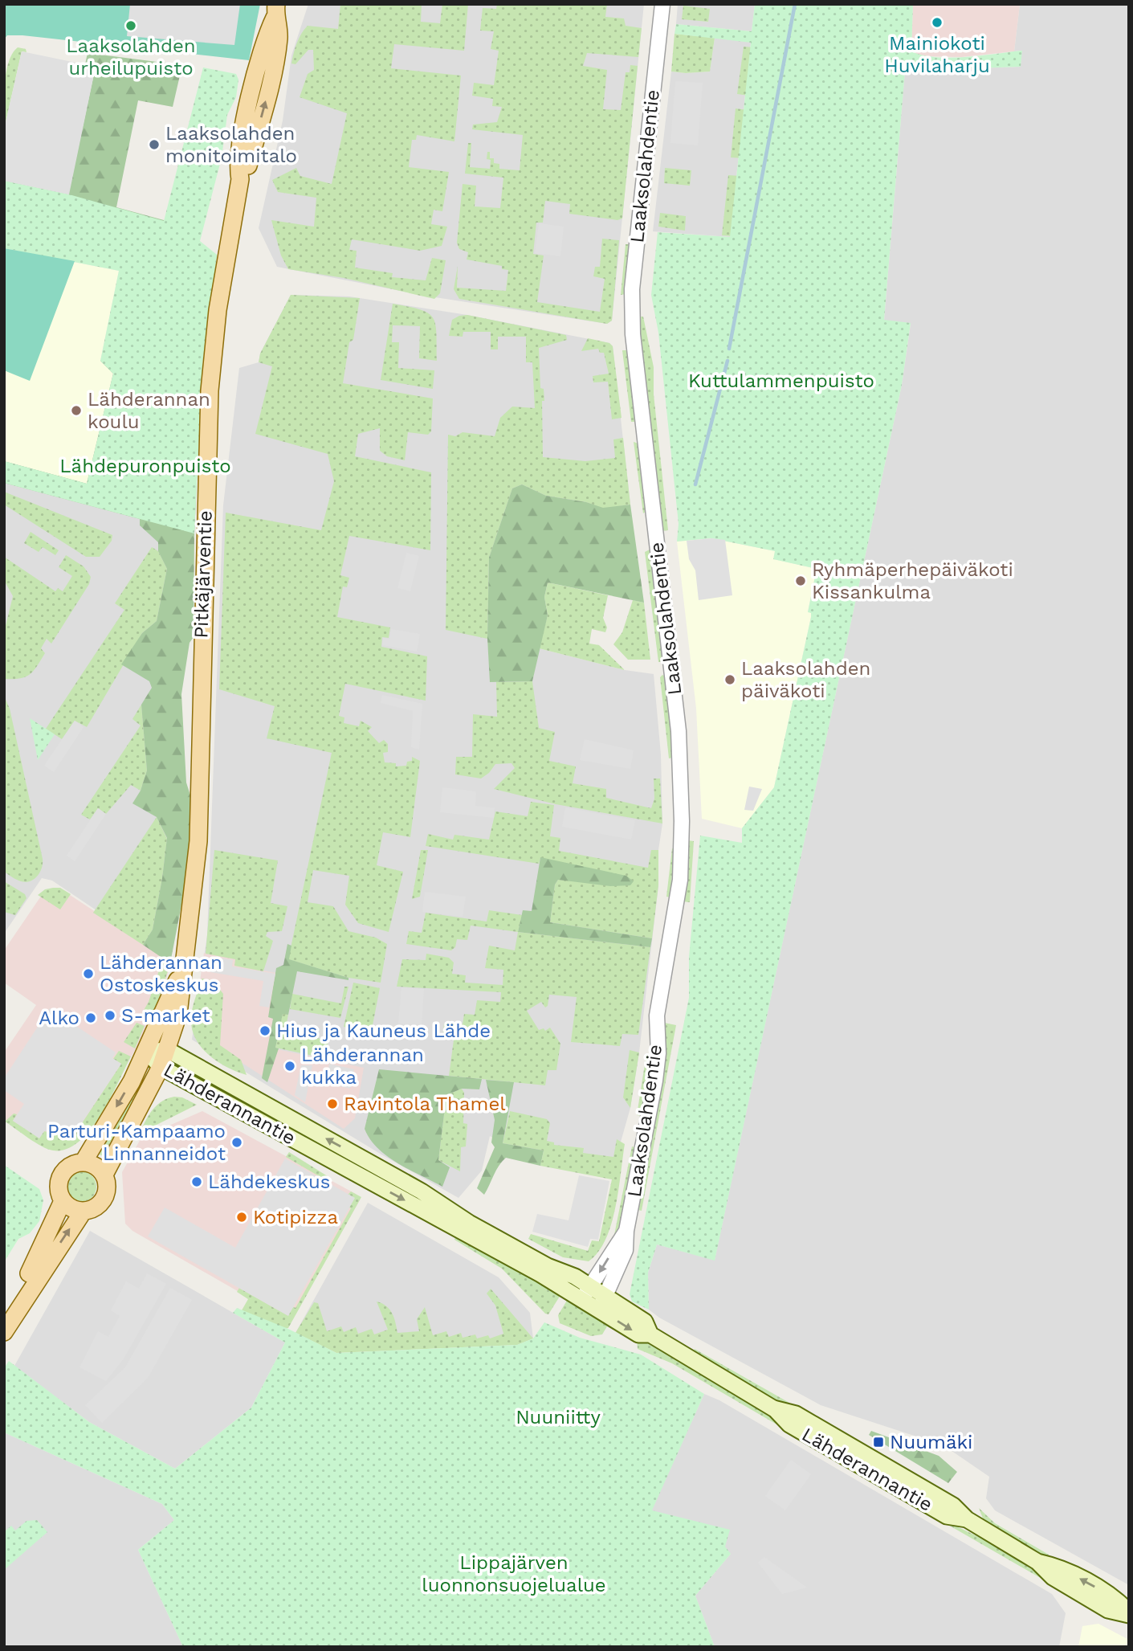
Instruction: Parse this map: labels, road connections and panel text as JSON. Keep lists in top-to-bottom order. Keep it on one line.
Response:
{"streets":{"main road":["Pitkäjärventie","Lähderannantie"],"street":["Laaksolahdentie"]},"crossings":[["Laaksolahdentie","Lähderannantie"],["Pitkäjärventie","Lähderannantie"]],"parks":["Kuttulammenpuisto","Lähdepuronpuisto","Nuuniitty","Lippajärven luonnonsuojelualue"],"places":{"other":["Mainiokoti Huvilaharju","Laaksolahden urheilupuisto","Laaksolahden monitoimitalo","Lähderannan koulu","Ryhmäperhepäiväkoti Kissankulma","Laaksolahden päiväkoti","Lähderannan Ostoskeskus","S-market","Alko","Hius ja Kauneus Lähde","Lähderannan kukka","Ravintola Thamel","Parturi-Kampaamo Linnanneidot","Lähdekeskus","Kotipizza"],"transit":["Nuumäki"]}}
